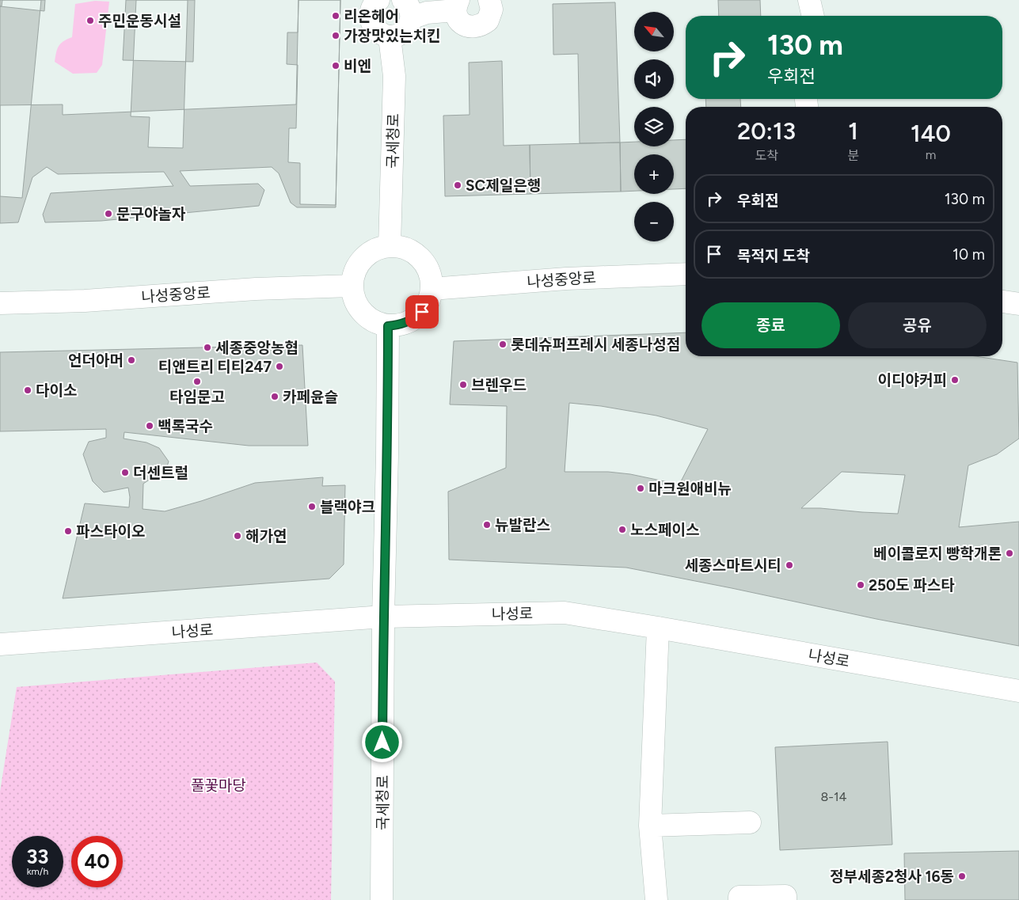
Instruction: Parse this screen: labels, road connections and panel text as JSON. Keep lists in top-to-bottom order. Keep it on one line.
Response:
{"streets":{"street":["국세청로","나성중앙로","나성로"]},"crossings":[["국세청로","나성중앙로"],["국세청로","나성로"]],"parks":["풀꽃마당"],"places":["리온헤어","주민운동시설","가장맛있는치킨","비엔","SC제일은행","문구야놀자","롯데슈퍼프레시 세종나성점","세종중앙농협","언더아머","티앤트리 티티247","이디야커피","타임문고","브렌우드","다이소","카페윤슬","백록국수","더센트럴","마크원애비뉴","블랙야크","뉴발란스","노스페이스","파스타이오","해가연","베이콜로지 빵학개론","세종스마트시티","250도 파스타","정부세종2청사 16동"],"house_numbers":["8-14"],"north":"top left","page":{"map_buttons":["+","−"],"turn":["130 m","우회전"],"eta":["20:13","도착","1","분","140","m"],"list":[{"name":"우회전","value":"130 m"},{"name":"목적지 도착","value":"10 m"}],"buttons":["종료","공유"],"speed":"33 km/h","limit":"40"}}
